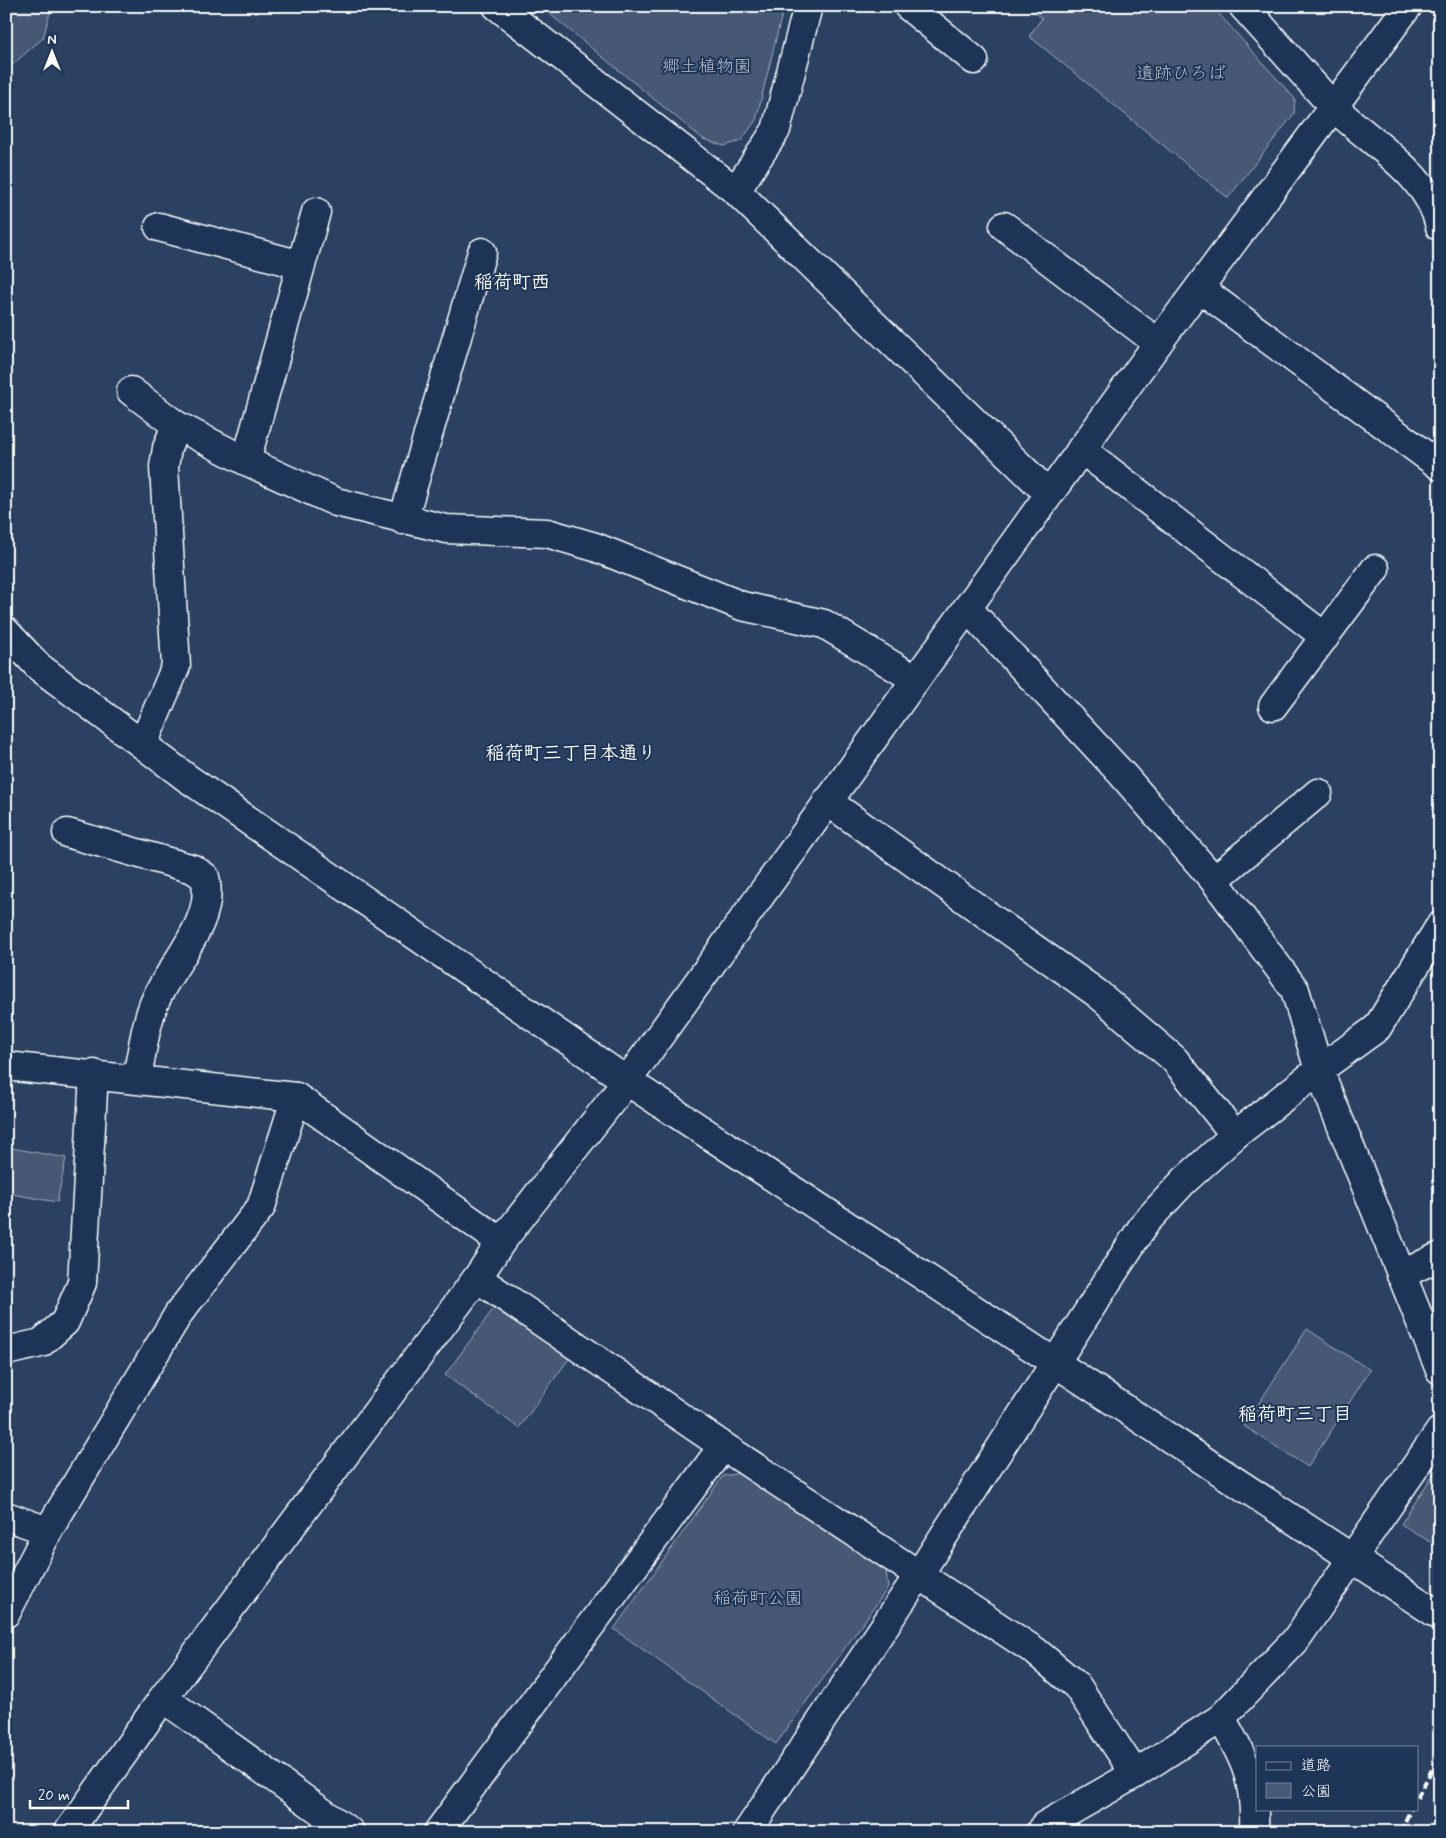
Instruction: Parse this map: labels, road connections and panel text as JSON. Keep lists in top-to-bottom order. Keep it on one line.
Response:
{"districts":["稲荷町西","稲荷町三丁目本通り","稲荷町三丁目"],"parks":["郷土植物園","遺跡ひろば","稲荷町公園"],"legend":["道路","公園"],"scale_bar":"20 m","north":"top"}
